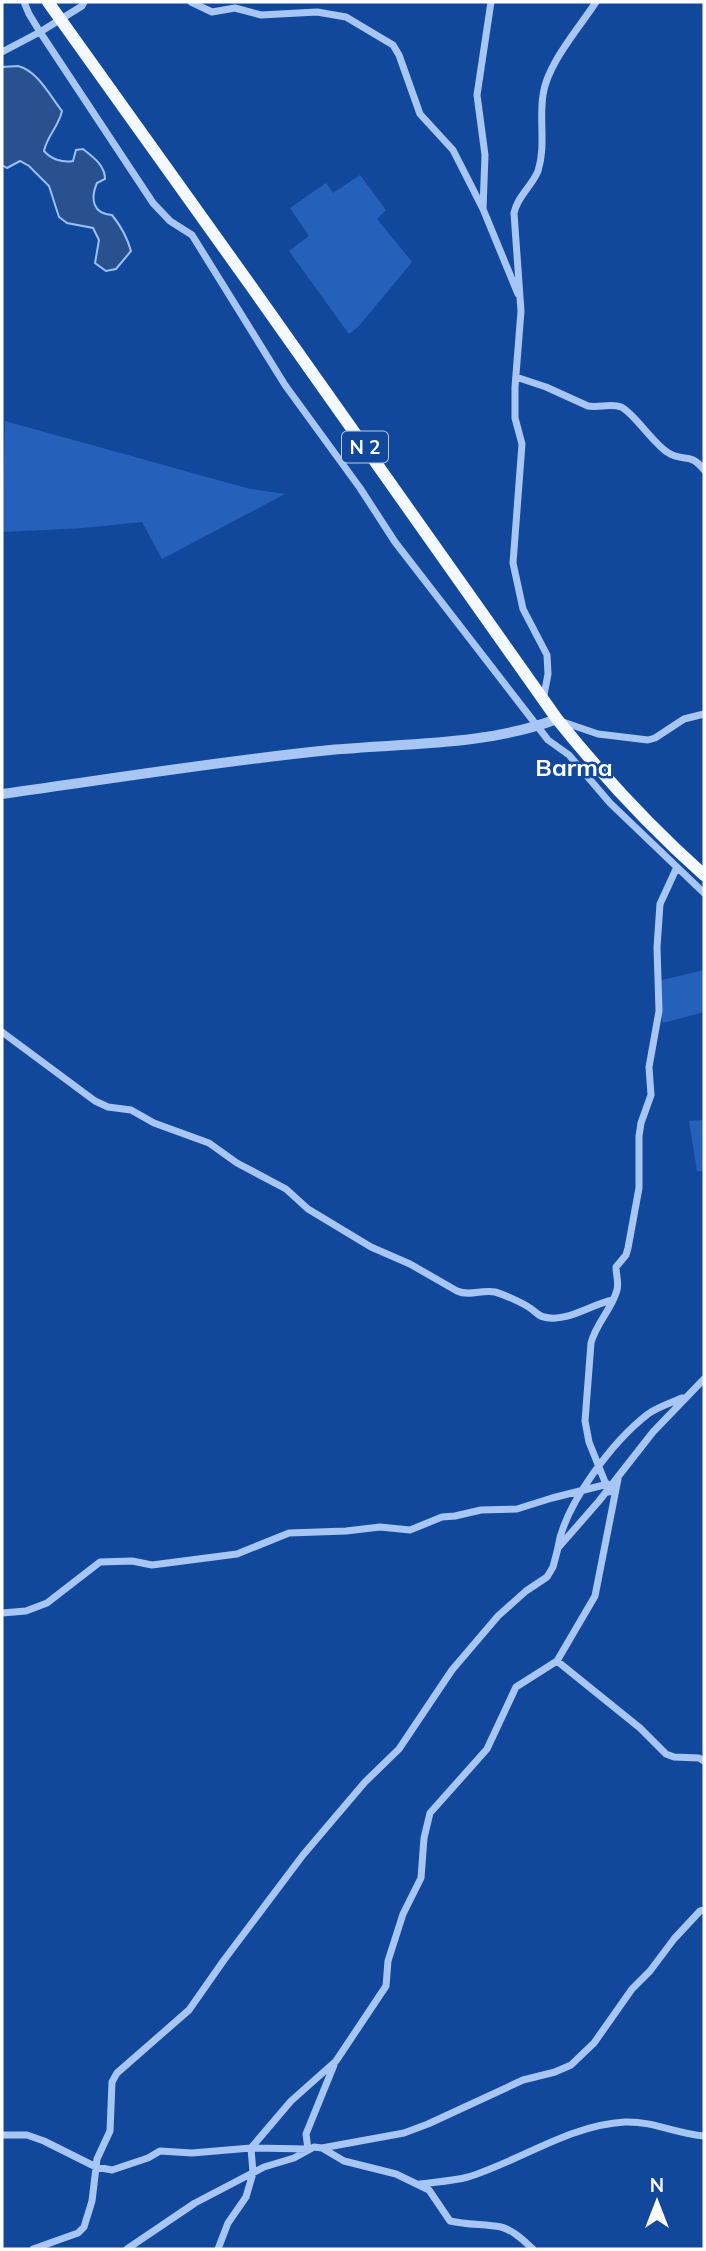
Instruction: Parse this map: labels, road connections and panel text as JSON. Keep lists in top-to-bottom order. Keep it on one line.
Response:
{"streets":{"main road":["N 2"]},"districts":["Barma"],"north":"top"}
